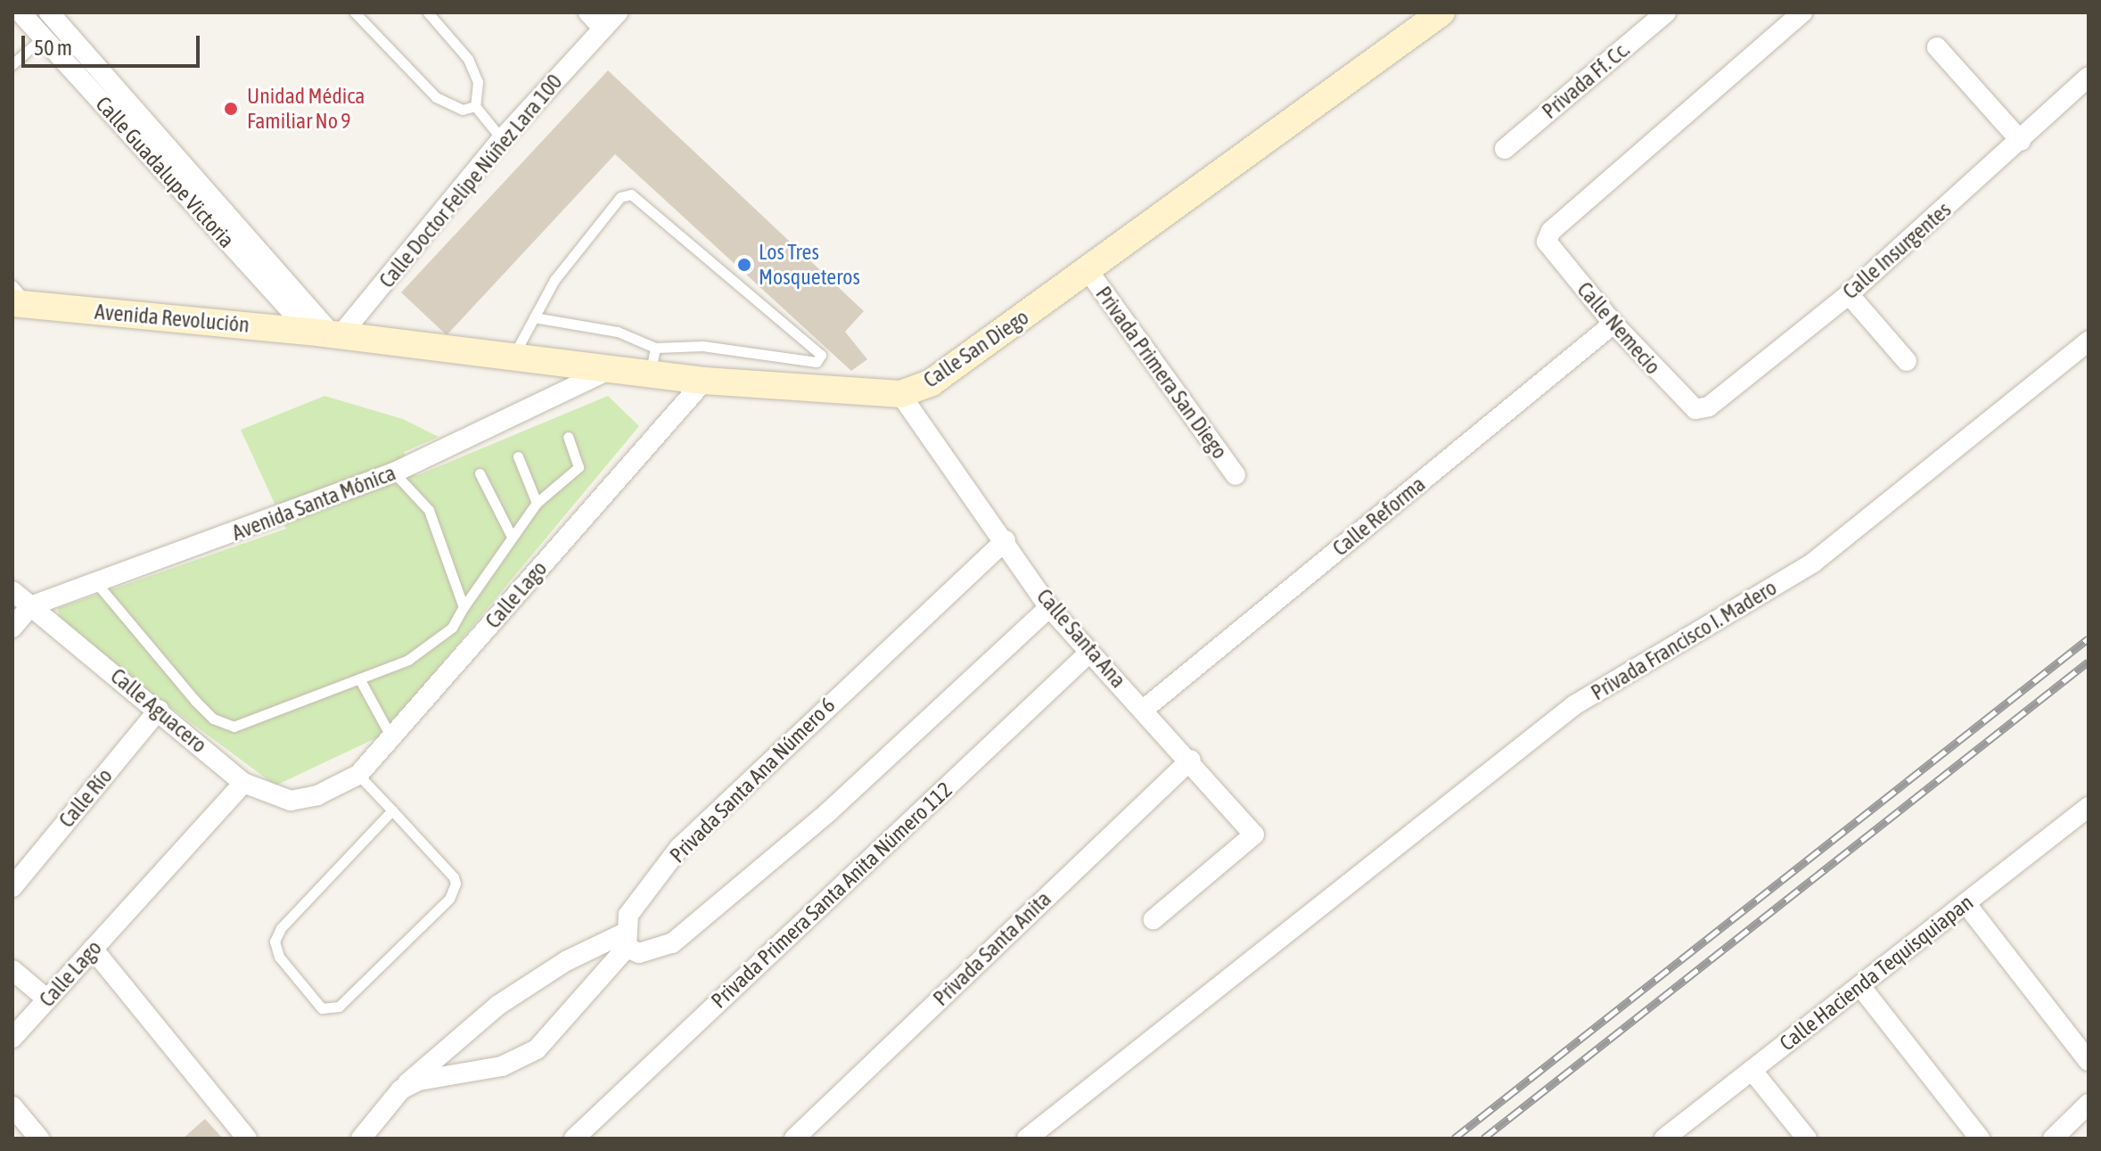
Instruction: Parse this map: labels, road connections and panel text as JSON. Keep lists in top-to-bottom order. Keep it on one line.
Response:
{"streets":{"main road":["Avenida Revolución","Calle San Diego"],"street":["Privada Ff. Cc.","Calle Guadalupe Victoria","Calle Doctor Felipe Núñez Lara 100","Calle Insurgentes","Calle Nemecio","Privada Primera San Diego","Avenida Santa Mónica","Calle Reforma","Calle Lago","Calle Santa Ana","Privada Francisco I. Madero","Calle Aguacero","Privada Santa Ana Número 6","Calle Río","Privada Primera Santa Anita Número 112","Privada Santa Anita","Calle Hacienda Tequisquiapan"]},"crossings":[["Calle Guadalupe Victoria","Calle Doctor Felipe Núñez Lara 100"],["Calle Guadalupe Victoria","Avenida Revolución"],["Calle Guadalupe Victoria","Calle San Diego"],["Calle Doctor Felipe Núñez Lara 100","Avenida Revolución"],["Calle Doctor Felipe Núñez Lara 100","Calle San Diego"],["Calle Insurgentes","Calle Nemecio"],["Avenida Revolución","Calle San Diego"],["Calle Nemecio","Calle Reforma"],["Calle San Diego","Privada Primera San Diego"],["Calle San Diego","Avenida Santa Mónica"],["Calle San Diego","Calle Lago"],["Calle San Diego","Calle Santa Ana"],["Avenida Santa Mónica","Calle Aguacero"],["Calle Reforma","Calle Santa Ana"],["Calle Lago","Calle Aguacero"],["Calle Santa Ana","Privada Santa Ana Número 6"],["Calle Santa Ana","Privada Primera Santa Anita Número 112"],["Calle Santa Ana","Privada Santa Anita"],["Calle Aguacero","Calle Río"]],"places":["Unidad Médica Familiar No 9","Los Tres Mosqueteros"],"scale_bar":"50 m"}
